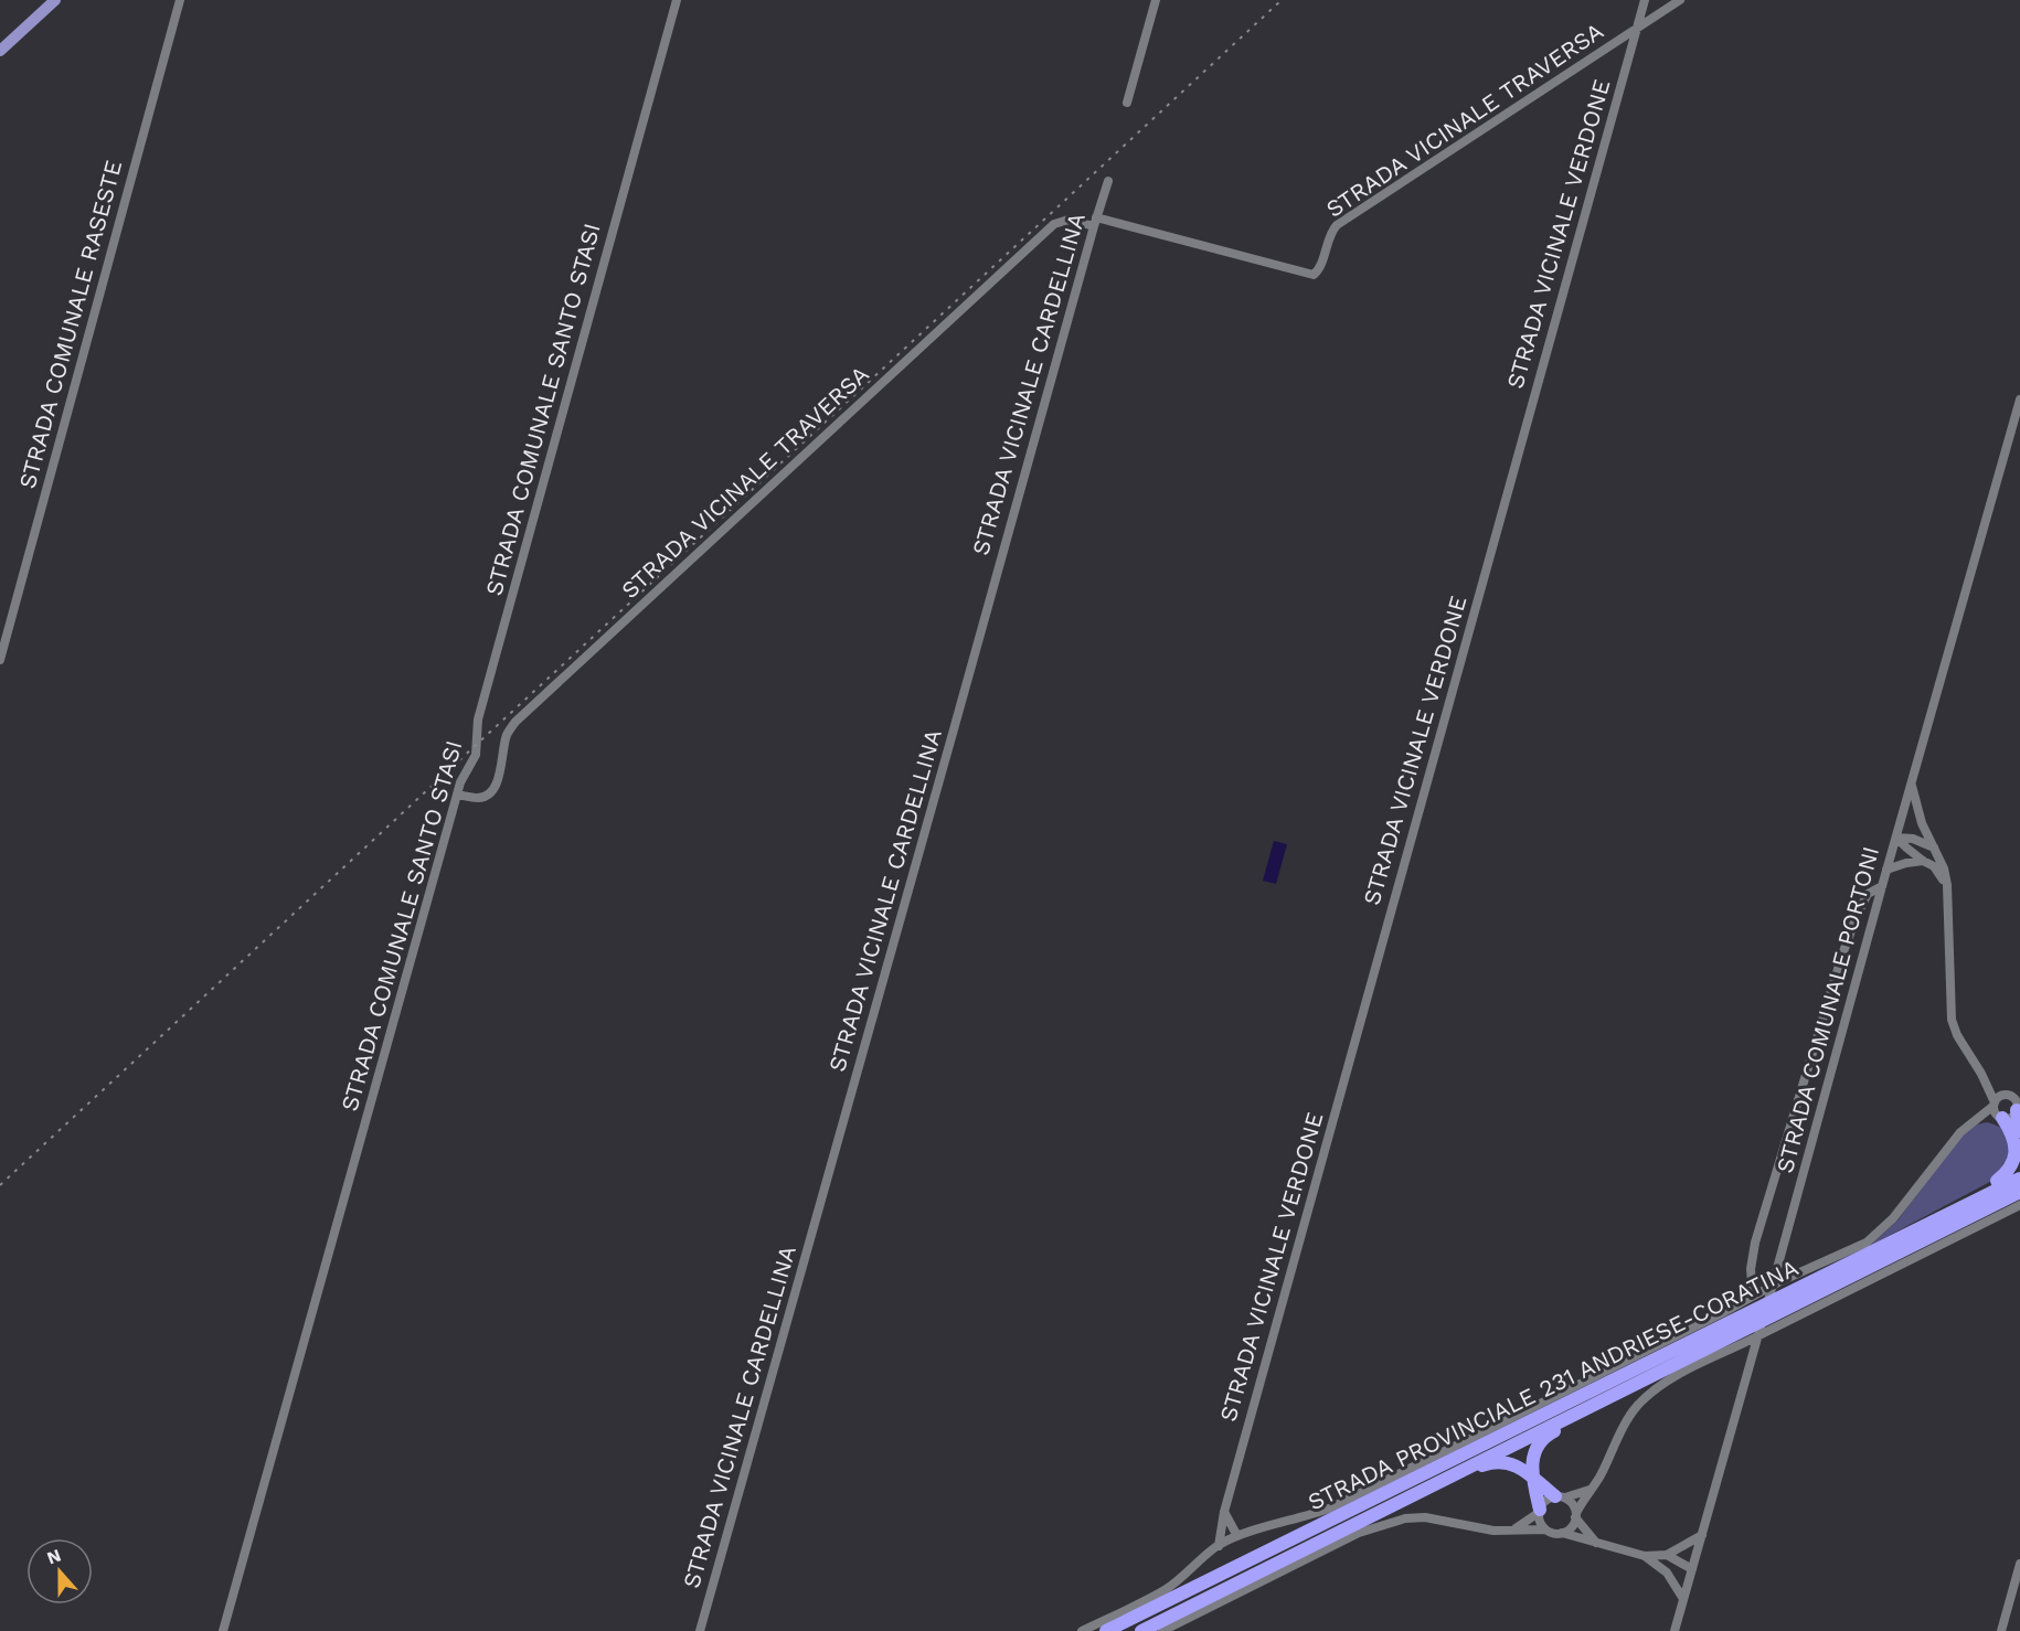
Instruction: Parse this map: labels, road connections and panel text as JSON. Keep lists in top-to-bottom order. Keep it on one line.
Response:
{"streets":{"highway":["STRADA PROVINCIALE 231 ANDRIESE-CORATINA"],"street":["STRADA VICINALE TRAVERSA","STRADA VICINALE VERDONE","STRADA COMUNALE RASESTE","STRADA VICINALE CARDELLINA","STRADA COMUNALE SANTO STASI","STRADA COMUNALE PORTONI"]},"crossings":[["STRADA VICINALE TRAVERSA","STRADA VICINALE VERDONE"],["STRADA VICINALE TRAVERSA","STRADA VICINALE CARDELLINA"],["STRADA VICINALE TRAVERSA","STRADA COMUNALE SANTO STASI"]],"north":"top"}
